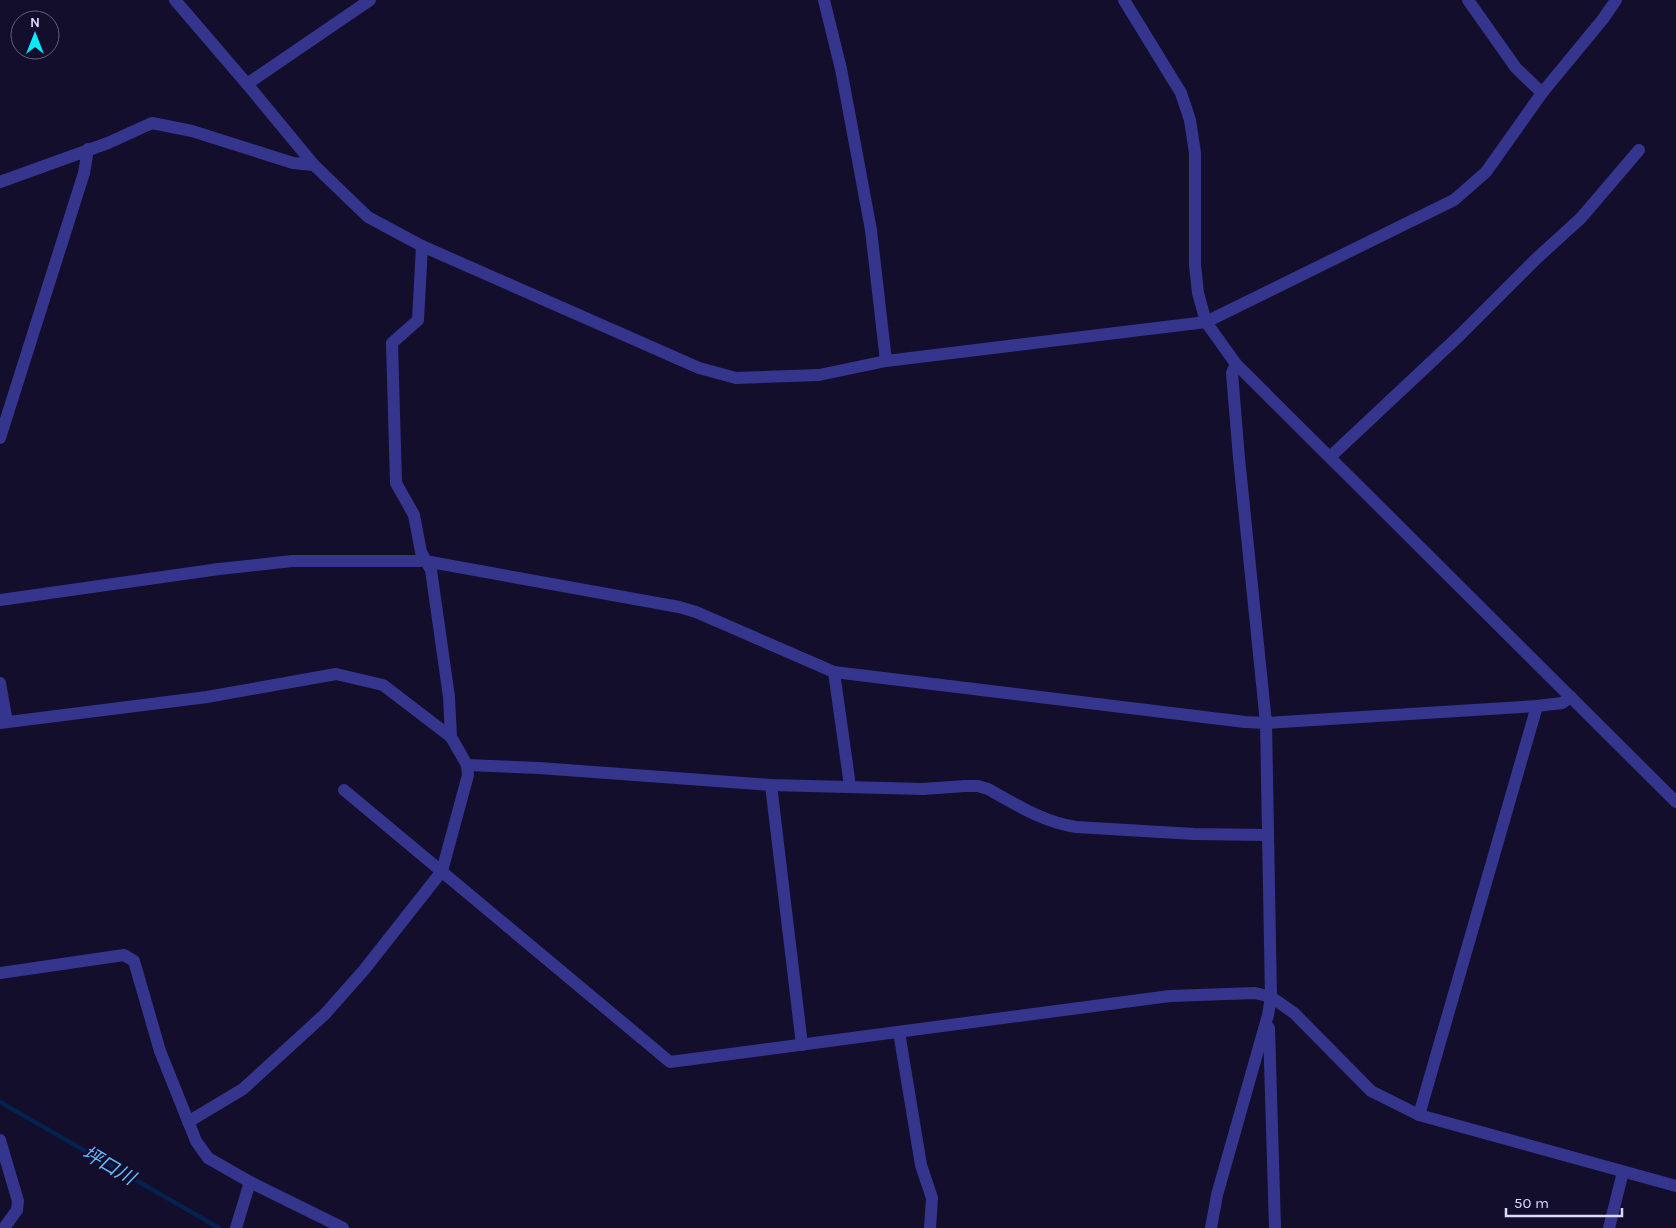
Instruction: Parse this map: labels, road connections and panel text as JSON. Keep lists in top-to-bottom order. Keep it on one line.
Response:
{"water":["坪口川"],"scale_bar":"50 m","north":"top"}
